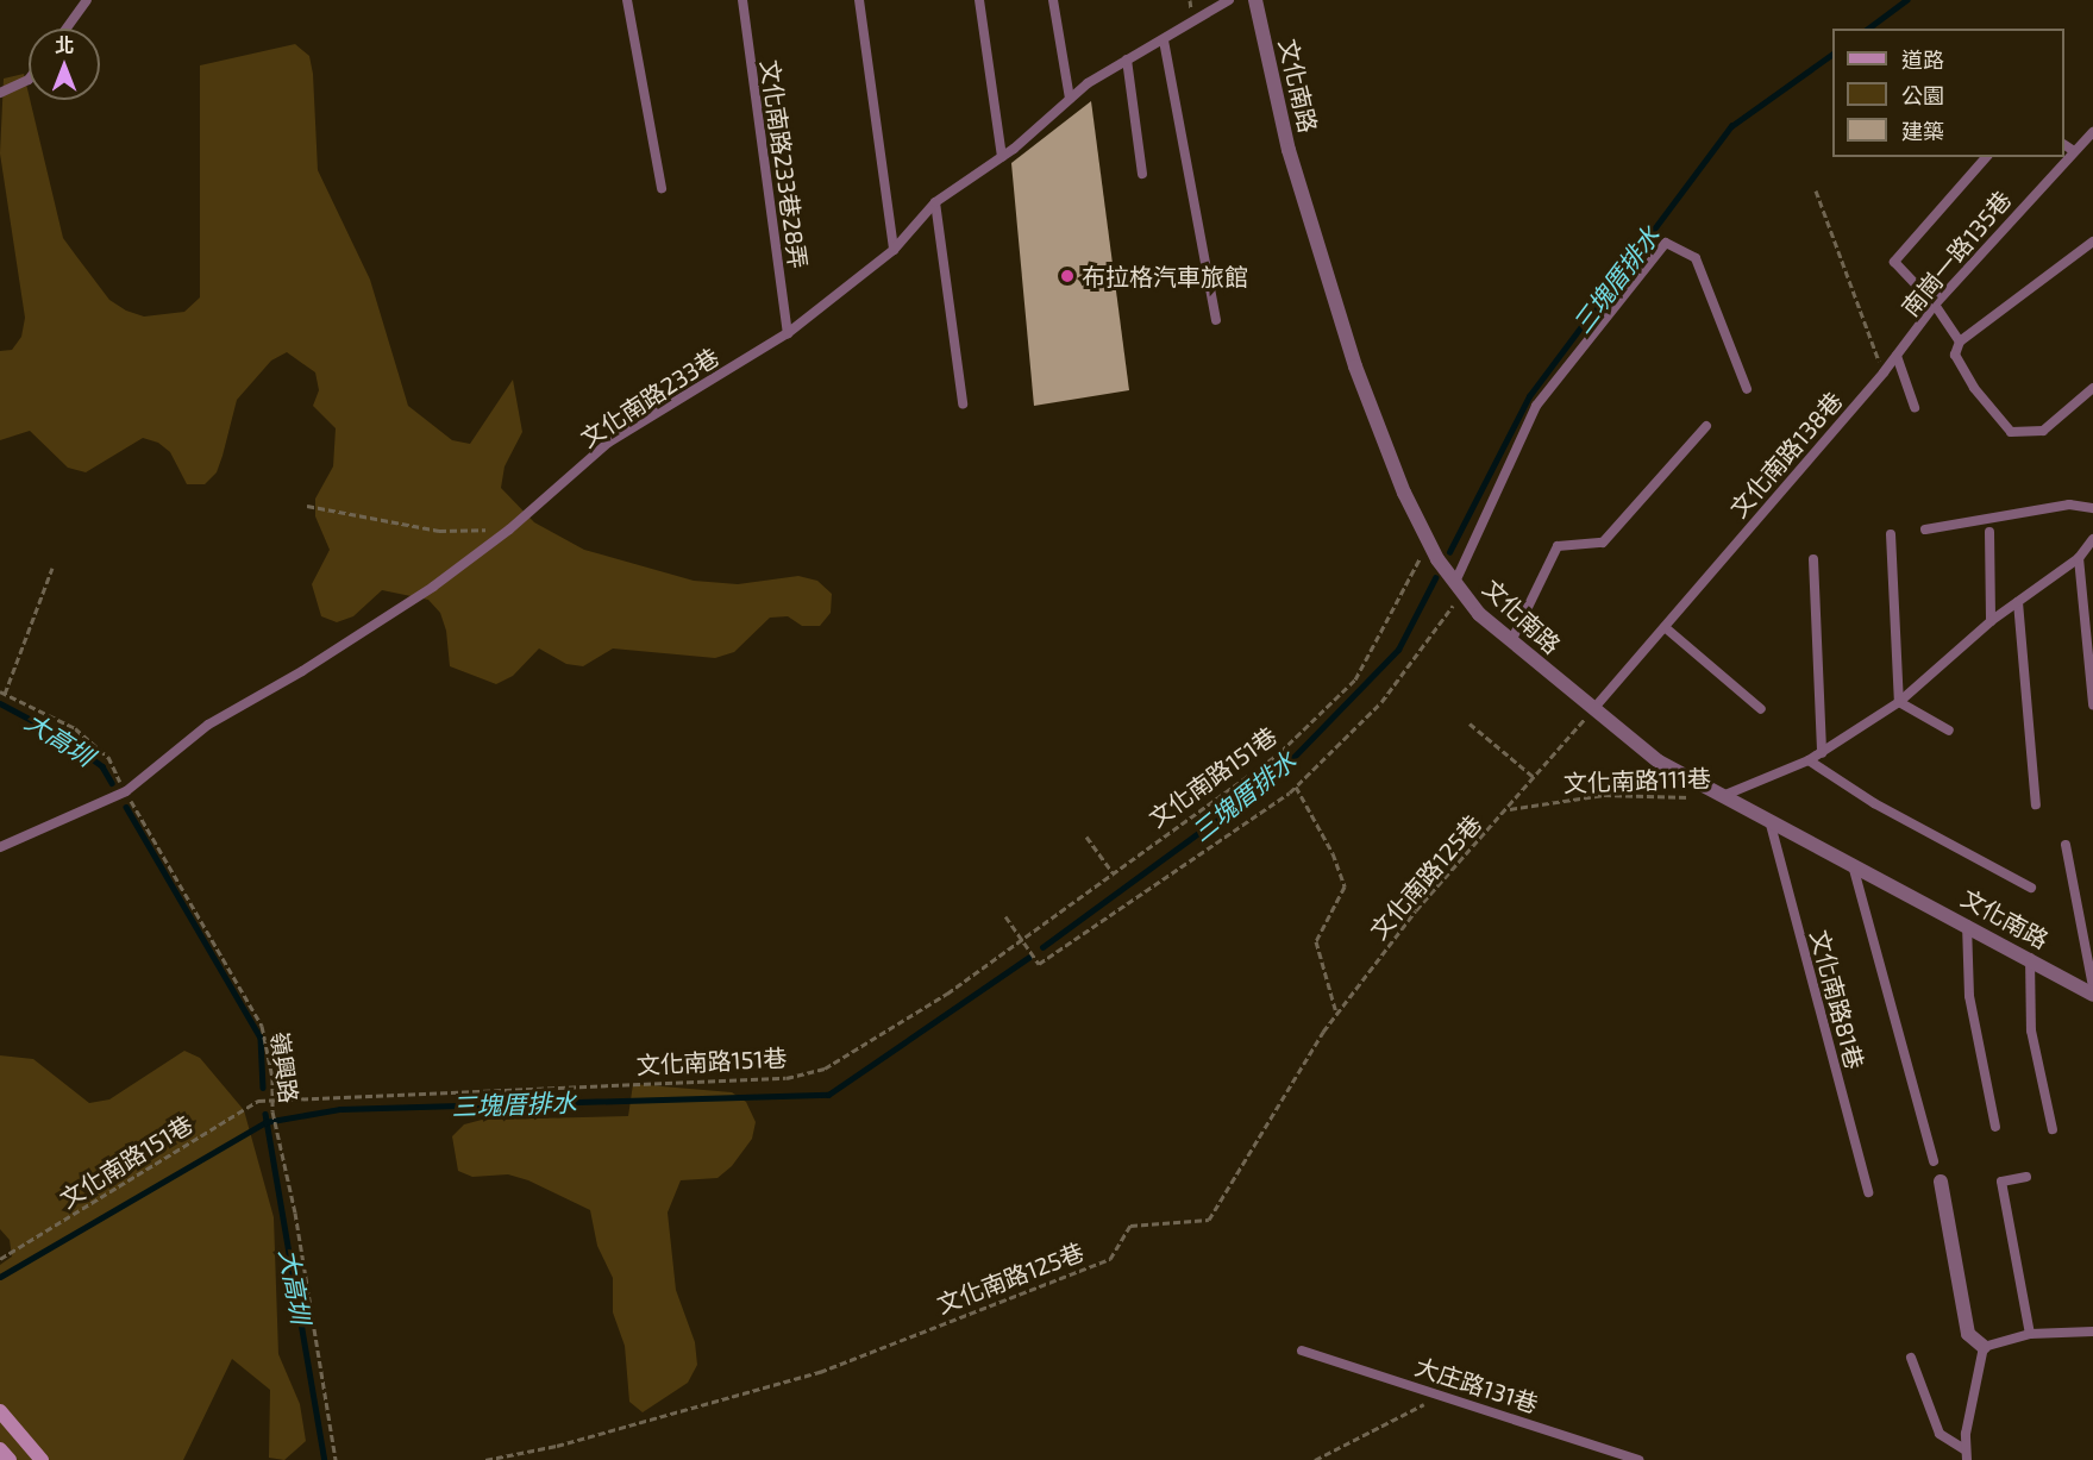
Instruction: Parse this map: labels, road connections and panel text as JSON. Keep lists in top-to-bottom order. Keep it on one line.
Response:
{"streets":{"street":["文化南路"],"lane":["文化南路233巷28弄","南崗一路135巷","文化南路233巷","文化南路138巷","文化南路81巷","大庄路131巷"],"path":["文化南路151巷","文化南路111巷","文化南路125巷","嶺興路"]},"crossings":[["文化南路","文化南路138巷"],["文化南路","文化南路151巷"],["文化南路","文化南路125巷"],["文化南路","文化南路81巷"],["文化南路233巷28弄","文化南路233巷"],["南崗一路135巷","文化南路138巷"],["文化南路233巷","嶺興路"],["文化南路138巷","文化南路125巷"],["文化南路111巷","文化南路125巷"]],"water":["三塊厝排水","大高圳"],"places":["布拉格汽車旅館"],"legend":["道路","公園","建築"],"north":"top"}
